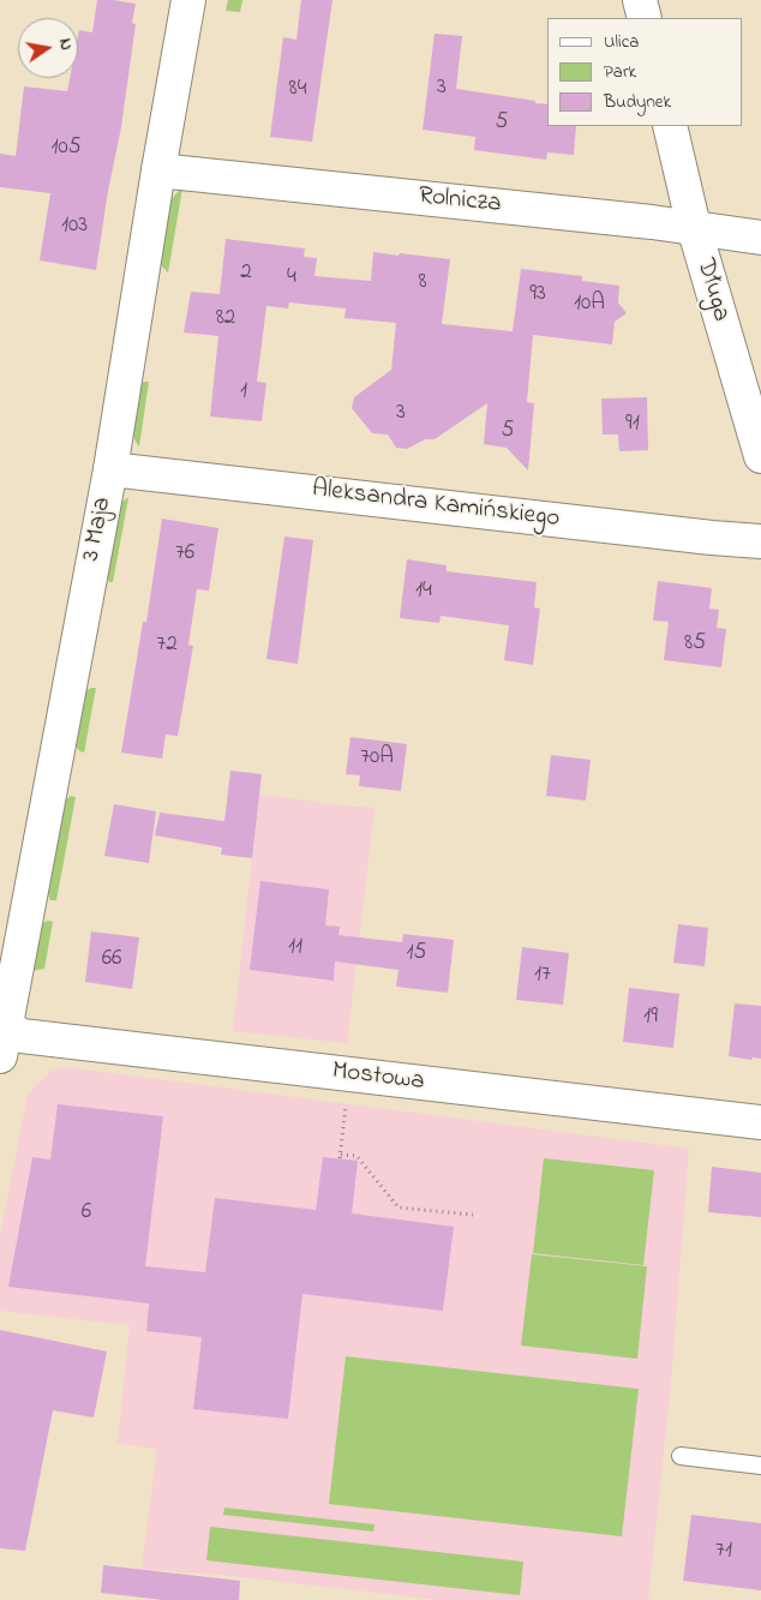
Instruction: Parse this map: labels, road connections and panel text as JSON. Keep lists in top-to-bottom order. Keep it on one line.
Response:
{"streets":{"street":["Rolnicza","Długa","Aleksandra Kamińskiego","3 Maja","Mostowa"]},"crossings":[["Rolnicza","Długa"],["Rolnicza","3 Maja"],["Aleksandra Kamińskiego","3 Maja"],["3 Maja","Mostowa"]],"house_numbers":["3","84","5","105","103","2","4","8","93","10A","82","1","3","91","5","76","14","85","72","70A","11","15","66","17","19","6","71"],"legend":["Ulica","Park","Budynek"],"north":"right"}
